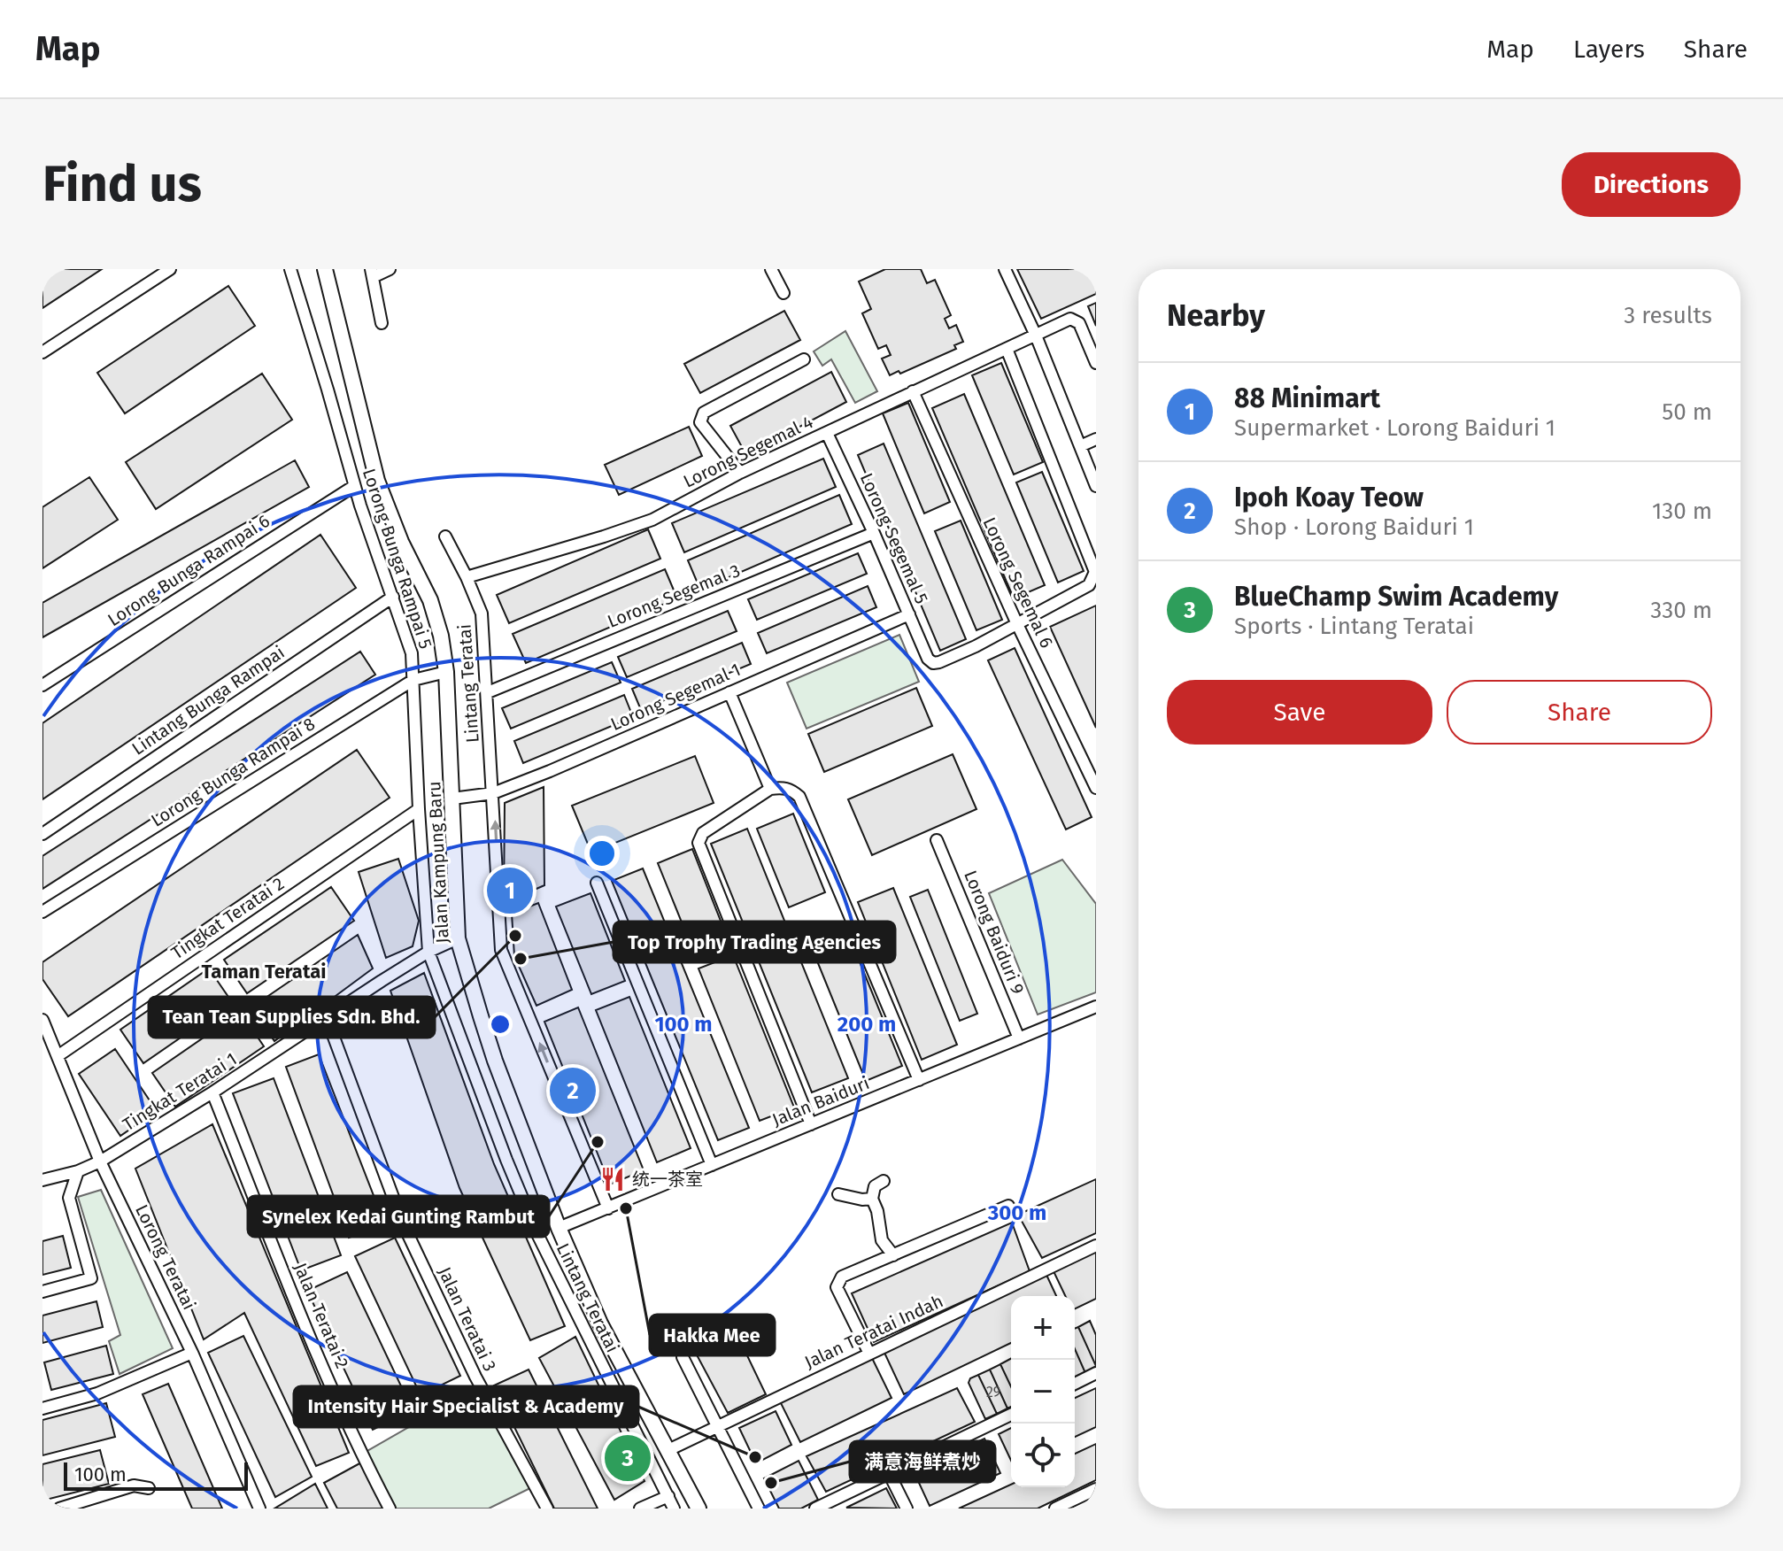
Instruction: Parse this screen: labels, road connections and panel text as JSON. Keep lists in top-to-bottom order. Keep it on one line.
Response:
{"streets":{"street":["Lorong Segemal 4","Lorong Segemal 5","Lorong Bunga Rampai 5","Lorong Bunga Rampai 6","Lorong Segemal 6","Lorong Segemal 3","Lintang Teratai","Lorong Segemal 1","Lintang Bunga Rampai","Lorong Bunga Rampai 8","Jalan Kampung Baru","Tingkat Teratai 2","Lorong Baiduri 9","Tingkat Teratai 1","Jalan Baiduri","Lorong Teratai","Jalan Teratai 2","Jalan Teratai 3","Jalan Teratai Indah"]},"crossings":[["Lorong Segemal 4","Lorong Segemal 5"],["Lorong Segemal 4","Lorong Segemal 6"],["Lorong Segemal 4","Lintang Teratai"],["Lorong Segemal 5","Lorong Segemal 6"],["Lorong Segemal 5","Lorong Segemal 3"],["Lorong Segemal 5","Lorong Segemal 1"],["Lorong Bunga Rampai 5","Lorong Bunga Rampai 6"],["Lorong Bunga Rampai 5","Lintang Teratai"],["Lorong Bunga Rampai 5","Lintang Bunga Rampai"],["Lorong Bunga Rampai 5","Lorong Bunga Rampai 8"],["Lorong Bunga Rampai 5","Tingkat Teratai 2"],["Lorong Bunga Rampai 5","Tingkat Teratai 1"],["Lorong Segemal 3","Lintang Teratai"],["Lintang Teratai","Lorong Segemal 1"],["Lintang Teratai","Tingkat Teratai 1"],["Lintang Teratai","Jalan Baiduri"],["Lorong Segemal 1","Jalan Kampung Baru"],["Lorong Bunga Rampai 8","Jalan Kampung Baru"],["Jalan Kampung Baru","Tingkat Teratai 1"],["Jalan Kampung Baru","Jalan Baiduri"],["Jalan Kampung Baru","Jalan Teratai Indah"],["Tingkat Teratai 2","Lorong Teratai"],["Lorong Baiduri 9","Jalan Baiduri"],["Tingkat Teratai 1","Lorong Teratai"],["Tingkat Teratai 1","Jalan Teratai 2"],["Tingkat Teratai 1","Jalan Teratai 3"]],"districts":["Taman Teratai"],"places":{"other":["Tean Tean Supplies Sdn. Bhd.","Top Trophy Trading Agencies","Synelex Kedai Gunting Rambut","Hakka Mee","Intensity Hair Specialist & Academy","满意海鲜煮炒"],"restaurant":["统一茶室"]},"house_numbers":["29"],"scale_bar":"100 m","page":{"header":"Map","nav":["Map","Layers","Share"],"buttons":["Directions",["Save","Share"]],"title":"Find us","heading":["Nearby","3 results"],"list":[{"mark":"1","name":"88 Minimart","note":"Supermarket · Lorong Baiduri 1","value":"50 m"},{"mark":"2","name":"Ipoh Koay Teow","note":"Shop · Lorong Baiduri 1","value":"130 m"},{"mark":"3","name":"BlueChamp Swim Academy","note":"Sports · Lintang Teratai","value":"330 m"}],"pins":["1","2","3"],"map_buttons":["+","−"],"scale":"100 m"},"rings":["100 m","200 m","300 m"]}
